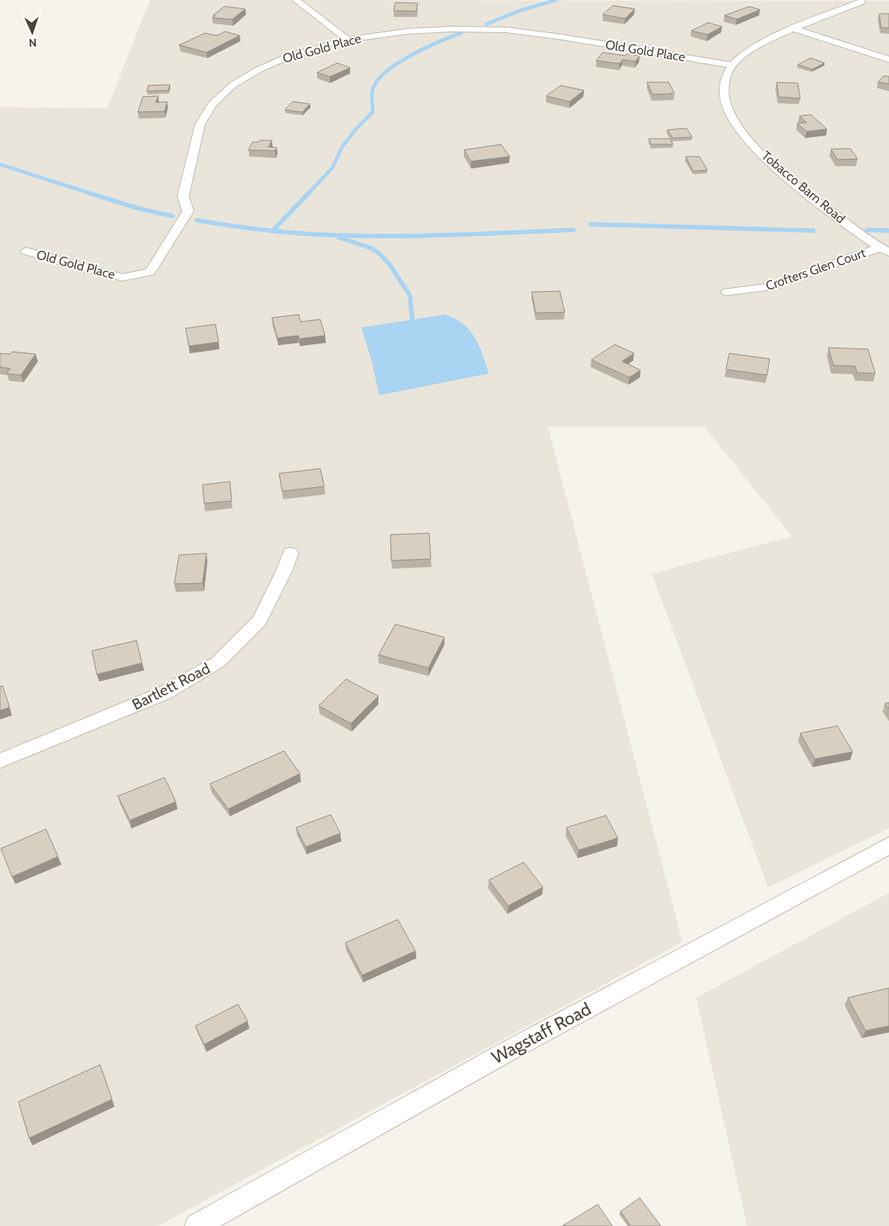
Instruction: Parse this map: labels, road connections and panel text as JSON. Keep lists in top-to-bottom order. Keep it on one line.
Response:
{"streets":{"street":["Old Gold Place","Tobacco Barn Road","Crofters Glen Court","Bartlett Road","Wagstaff Road"]},"crossings":[["Old Gold Place","Tobacco Barn Road"],["Tobacco Barn Road","Crofters Glen Court"]],"north":"bottom"}
